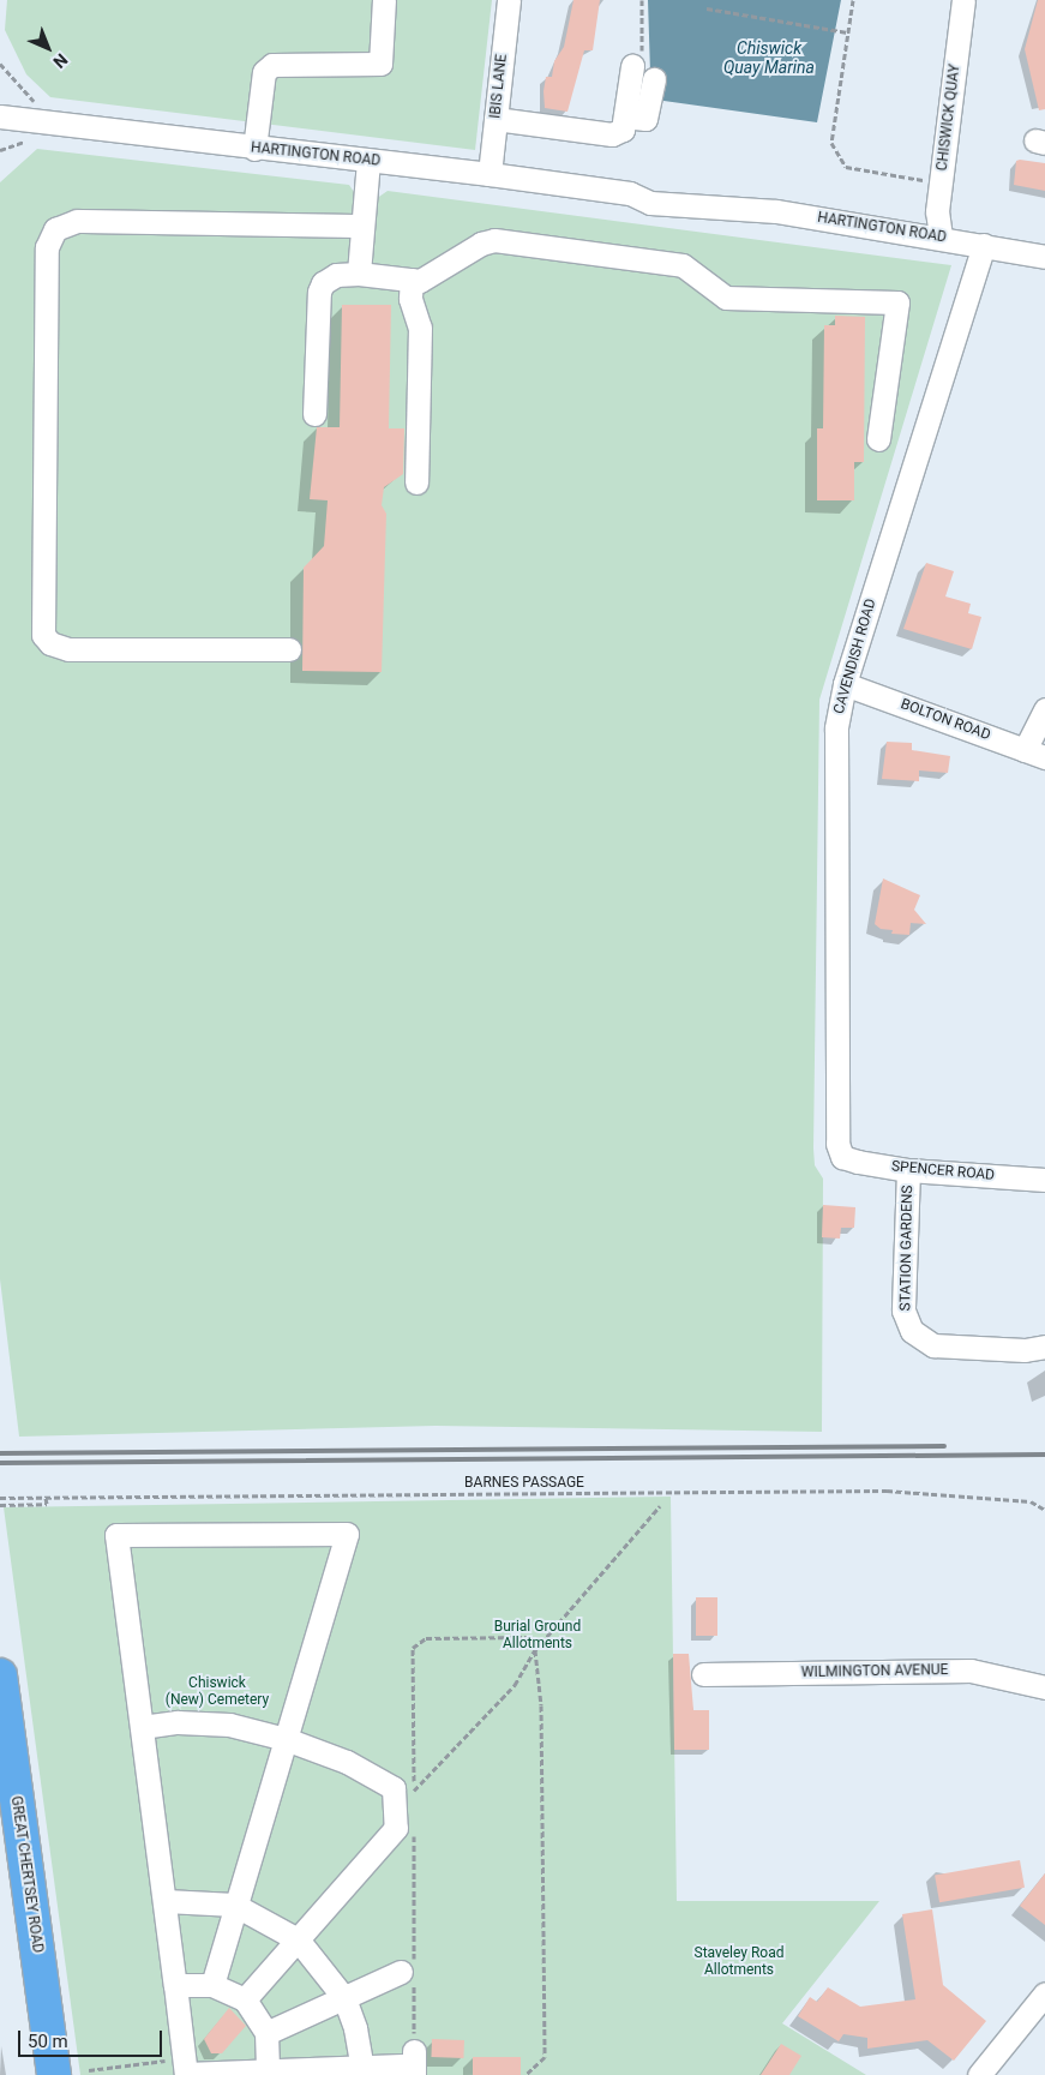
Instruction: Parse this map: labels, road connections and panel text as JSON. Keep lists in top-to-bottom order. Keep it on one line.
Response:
{"streets":{"highway":["GREAT CHERTSEY ROAD"],"street":["IBIS LANE","CHISWICK QUAY","HARTINGTON ROAD","CAVENDISH ROAD","BOLTON ROAD","SPENCER ROAD","STATION GARDENS","WILMINGTON AVENUE"],"path":["BARNES PASSAGE"]},"crossings":[["IBIS LANE","HARTINGTON ROAD"],["CHISWICK QUAY","HARTINGTON ROAD"],["HARTINGTON ROAD","CAVENDISH ROAD"],["CAVENDISH ROAD","BOLTON ROAD"],["CAVENDISH ROAD","SPENCER ROAD"],["SPENCER ROAD","STATION GARDENS"]],"water":["Chiswick Quay Marina"],"parks":["Burial Ground Allotments","Chiswick (New) Cemetery","Staveley Road Allotments"],"scale_bar":"50 m","north":"bottom right"}
